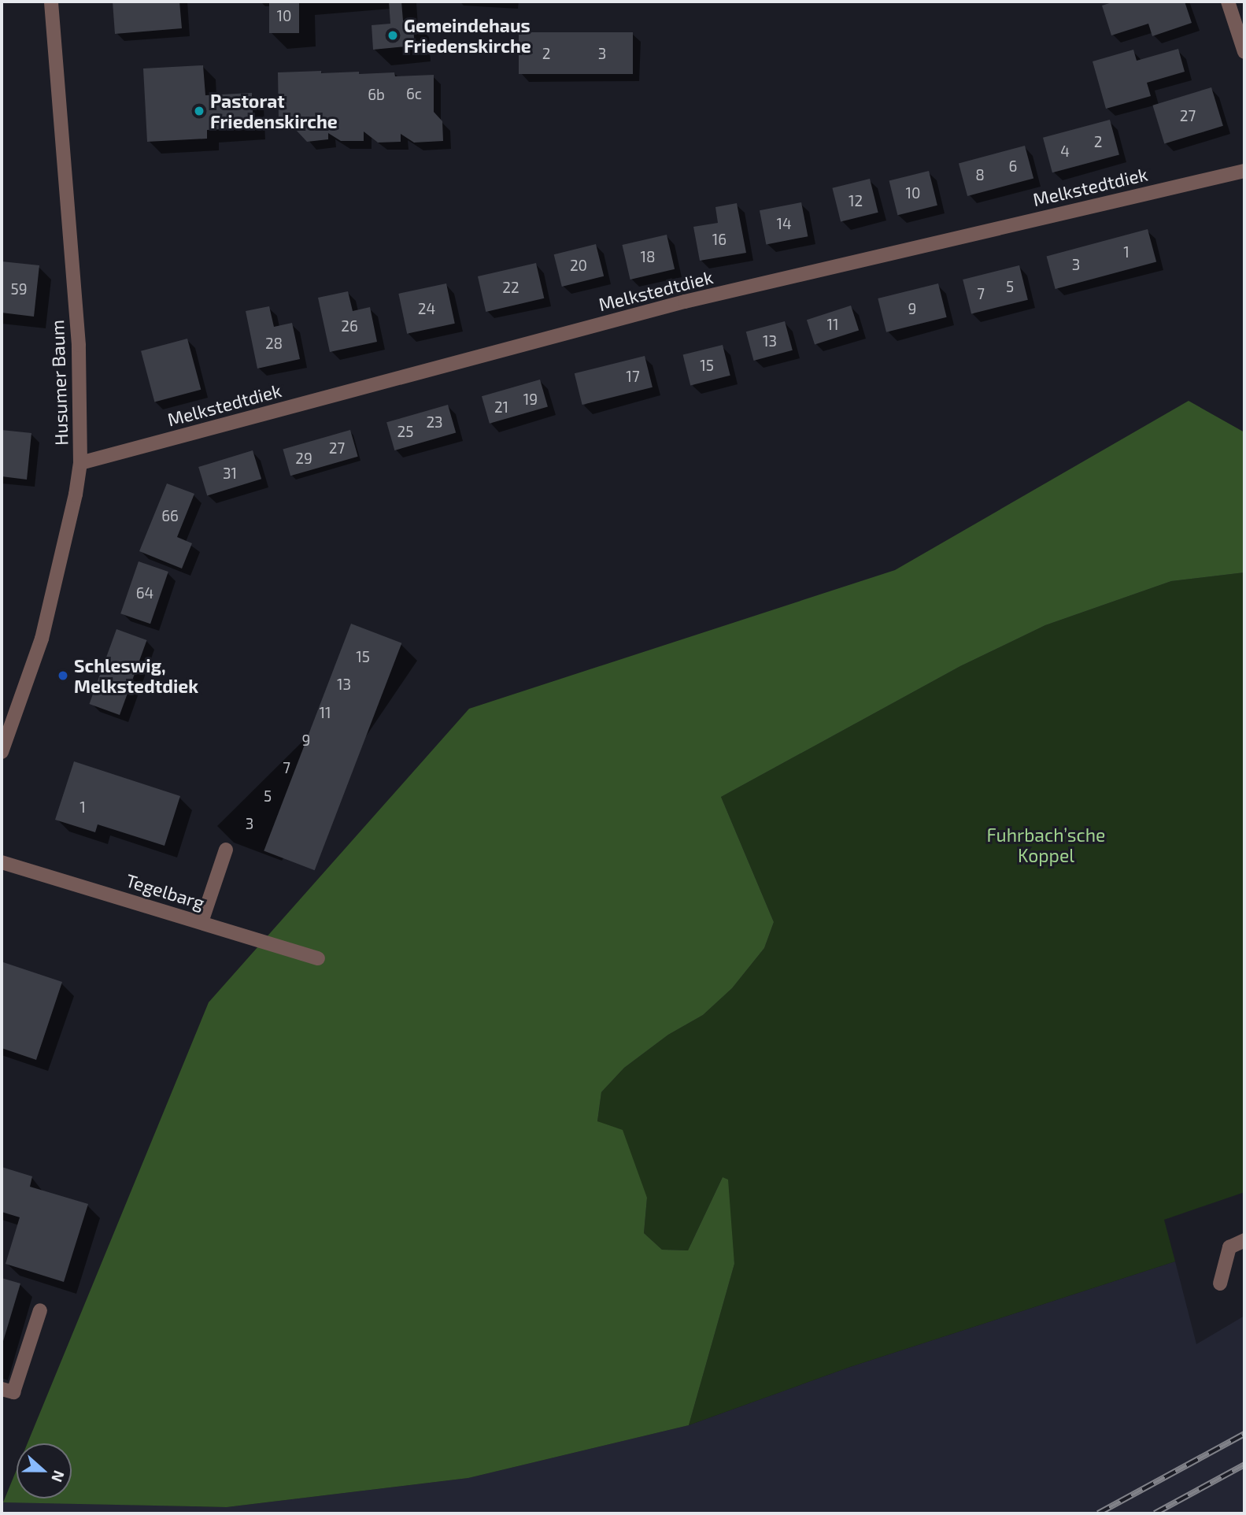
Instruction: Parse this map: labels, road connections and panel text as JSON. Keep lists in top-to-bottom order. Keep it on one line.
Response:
{"streets":{"street":["Melkstedtdiek","Husumer Baum","Tegelbarg"]},"crossings":[["Melkstedtdiek","Husumer Baum"]],"parks":["Fuhrbach’sche Koppel"],"places":["Gemeindehaus Friedenskirche","Pastorat Friedenskirche","Schleswig, Melkstedtdiek"],"house_numbers":["10","2","3","6c","6b","27","2","4","6","8","10","12","14","16","1","18","3","20","5","22","59","7","24","9","11","26","13","28","15","17","19","21","23","25","27","29","31","66","64","15","13","11","9","7","5","1","3"],"north":"right"}
